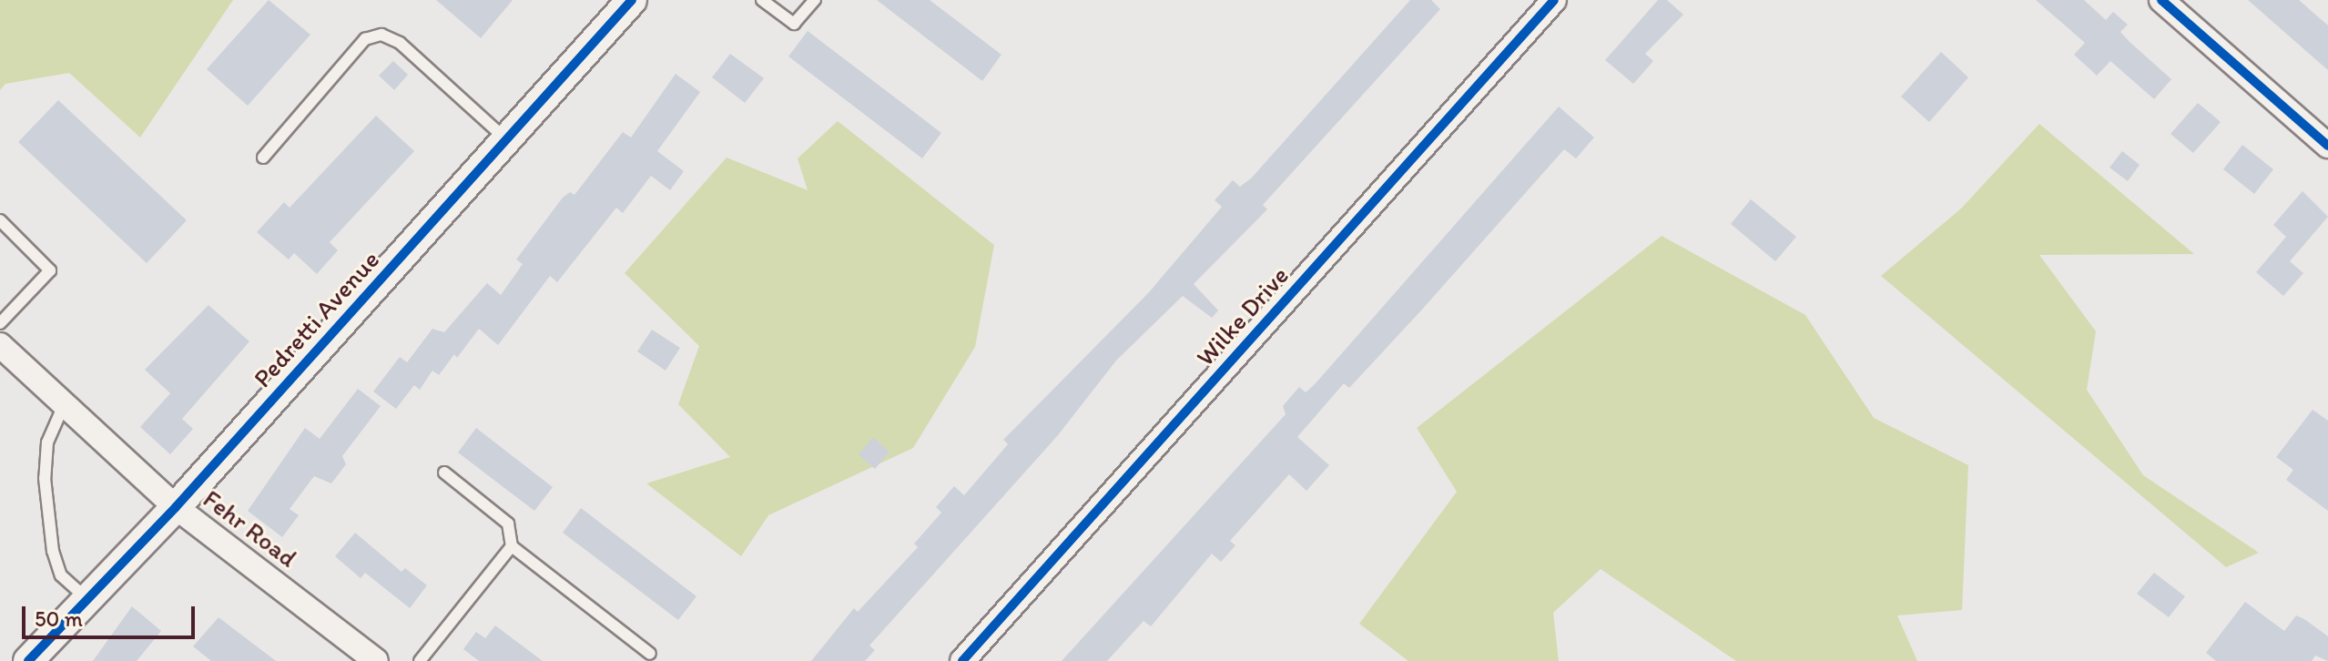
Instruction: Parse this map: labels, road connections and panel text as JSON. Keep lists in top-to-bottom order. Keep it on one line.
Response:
{"streets":{"street":["Wilke Drive","Pedretti Avenue","Fehr Road"]},"crossings":[["Pedretti Avenue","Fehr Road"]],"scale_bar":"50 m"}
